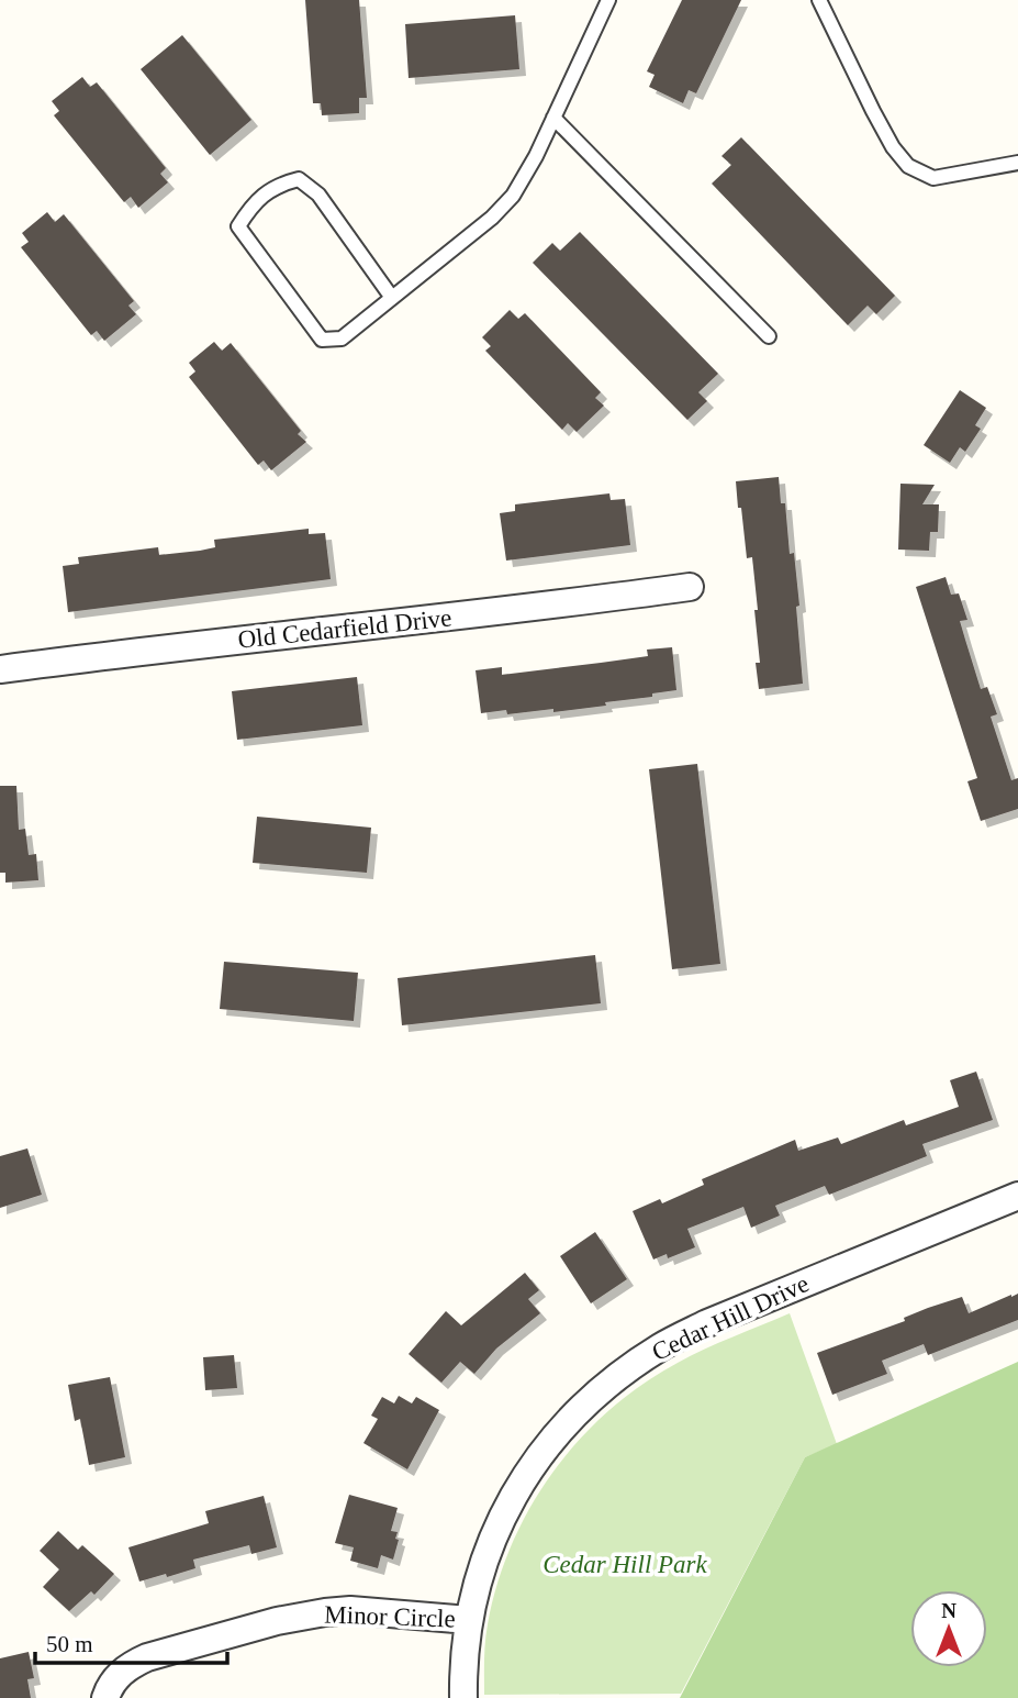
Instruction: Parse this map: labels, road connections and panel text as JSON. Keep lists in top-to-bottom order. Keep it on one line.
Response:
{"streets":{"street":["Old Cedarfield Drive","Cedar Hill Drive","Minor Circle"]},"crossings":[["Cedar Hill Drive","Minor Circle"]],"parks":["Cedar Hill Park"],"scale_bar":"50 m","north":"top"}
